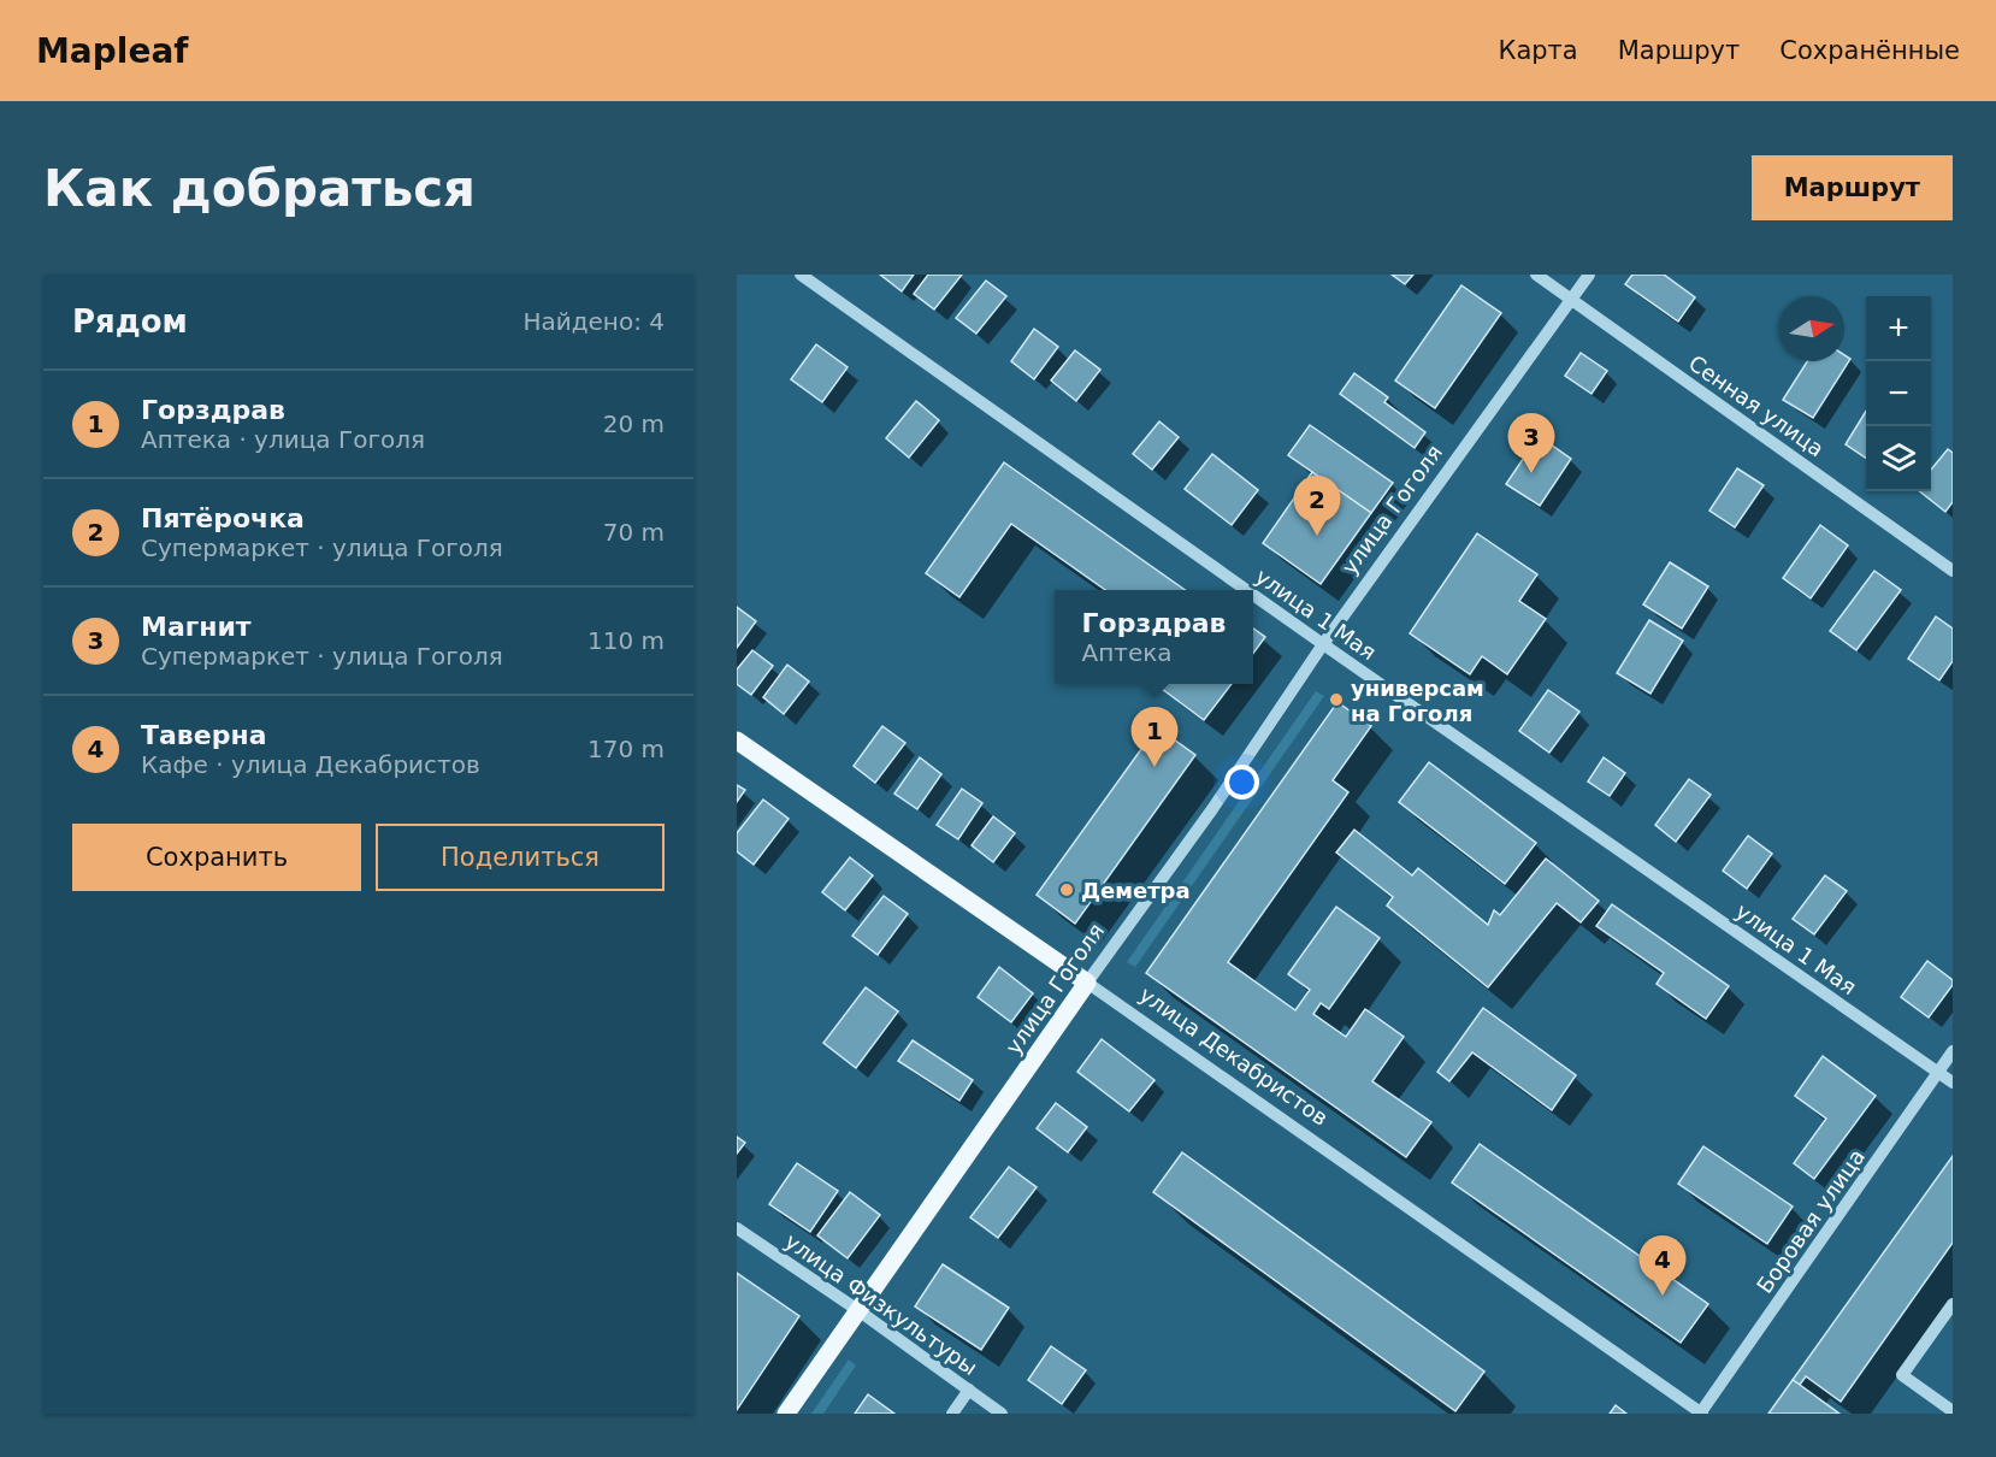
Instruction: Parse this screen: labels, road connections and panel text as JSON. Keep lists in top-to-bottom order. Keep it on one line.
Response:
{"streets":{"main road":["улица Гоголя","улица Декабристов"],"street":["Сенная улица","улица 1 Мая","Боровая улица","улица Физкультуры"]},"crossings":[["Сенная улица","улица Гоголя"],["улица Гоголя","улица 1 Мая"],["улица Гоголя","улица Декабристов"],["улица Гоголя","улица Физкультуры"],["улица 1 Мая","Боровая улица"],["улица Декабристов","Боровая улица"]],"places":["универсам на Гоголя","Деметра"],"north":"right","page":{"header":"Mapleaf","nav":["Карта","Маршрут","Сохранённые"],"buttons":["Маршрут",["Сохранить","Поделиться"]],"title":"Как добраться","heading":["Рядом","Найдено: 4"],"map_buttons":["+","−"],"list":[{"mark":"1","name":"Горздрав","note":"Аптека · улица Гоголя","value":"20 m"},{"mark":"2","name":"Пятёрочка","note":"Супермаркет · улица Гоголя","value":"70 m"},{"mark":"3","name":"Магнит","note":"Супермаркет · улица Гоголя","value":"110 m"},{"mark":"4","name":"Таверна","note":"Кафе · улица Декабристов","value":"170 m"}],"pins":["3","2","1","4"],"popup":["Горздрав","Аптека"]}}
